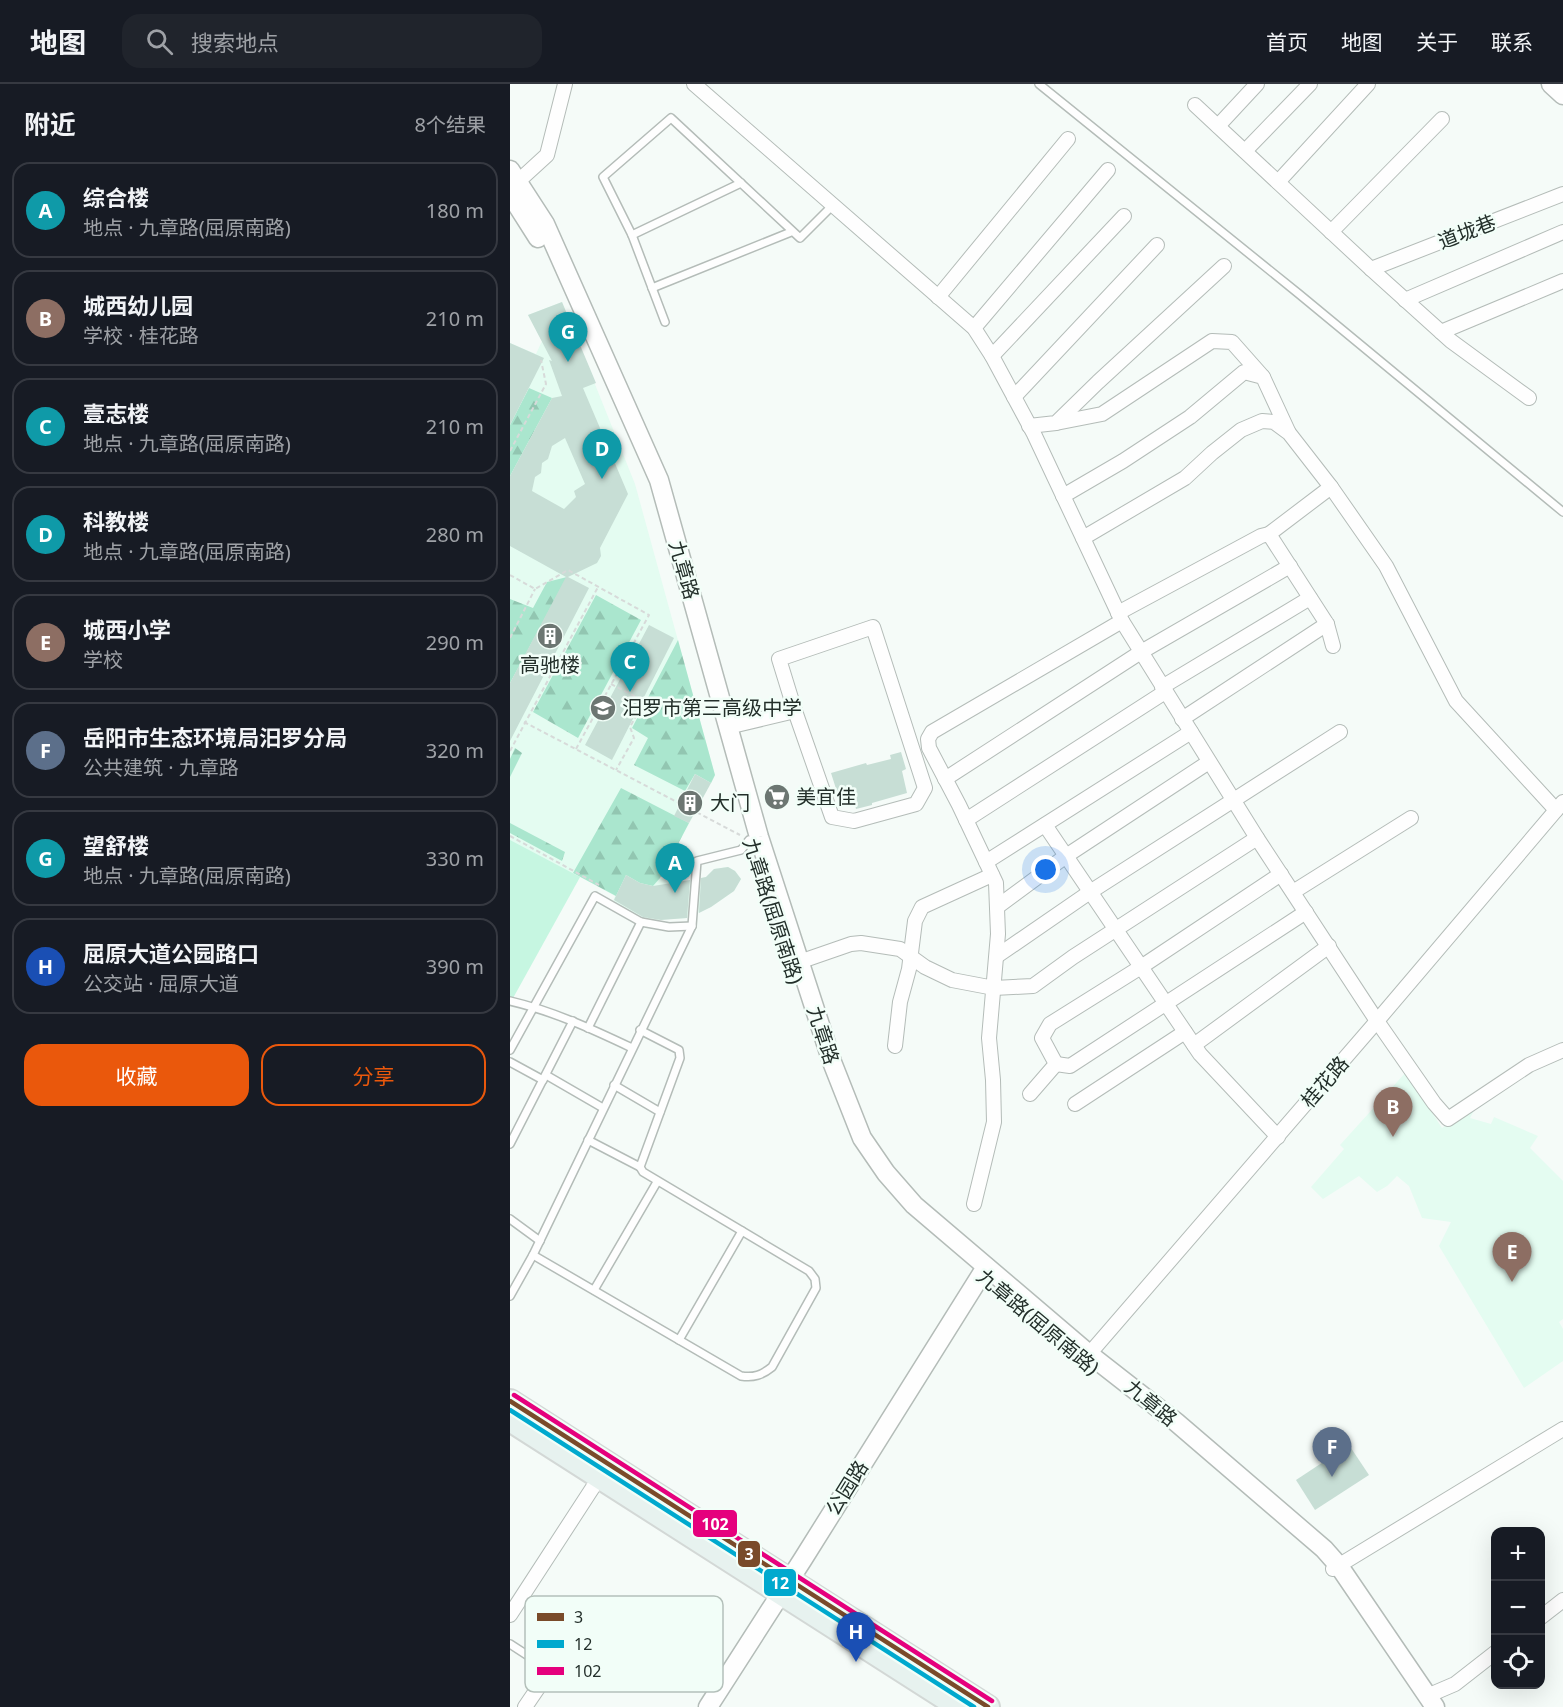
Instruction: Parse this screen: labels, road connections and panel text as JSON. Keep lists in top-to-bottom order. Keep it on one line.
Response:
{"streets":{"street":["道垅巷","九章路","九章路(屈原南路)","桂花路","公园路"]},"crossings":[["九章路","九章路(屈原南路)"],["九章路","桂花路"],["九章路","公园路"],["九章路(屈原南路)","公园路"]],"places":{"building":["高驰楼","大门"],"school or university":["汨罗市第三高级中学"],"supermarket":["美宜佳"]},"lines":["transit line 102","transit line 3","transit line 12"],"legend":["3","12","102"],"page":{"header":"地图","search":"搜索地点","nav":["首页","地图","关于","联系"],"heading":["附近","8个结果"],"list":[{"mark":"A","name":"综合楼","note":"地点 · 九章路(屈原南路)","value":"180 m"},{"mark":"B","name":"城西幼儿园","note":"学校 · 桂花路","value":"210 m"},{"mark":"C","name":"壹志楼","note":"地点 · 九章路(屈原南路)","value":"210 m"},{"mark":"D","name":"科教楼","note":"地点 · 九章路(屈原南路)","value":"280 m"},{"mark":"E","name":"城西小学","note":"学校","value":"290 m"},{"mark":"F","name":"岳阳市生态环境局汨罗分局","note":"公共建筑 · 九章路","value":"320 m"},{"mark":"G","name":"望舒楼","note":"地点 · 九章路(屈原南路)","value":"330 m"},{"mark":"H","name":"屈原大道公园路口","note":"公交站 · 屈原大道","value":"390 m"}],"pins":["G","D","C","A","B","E","F","H"],"buttons":["收藏","分享"],"map_buttons":["+","−"]}}
